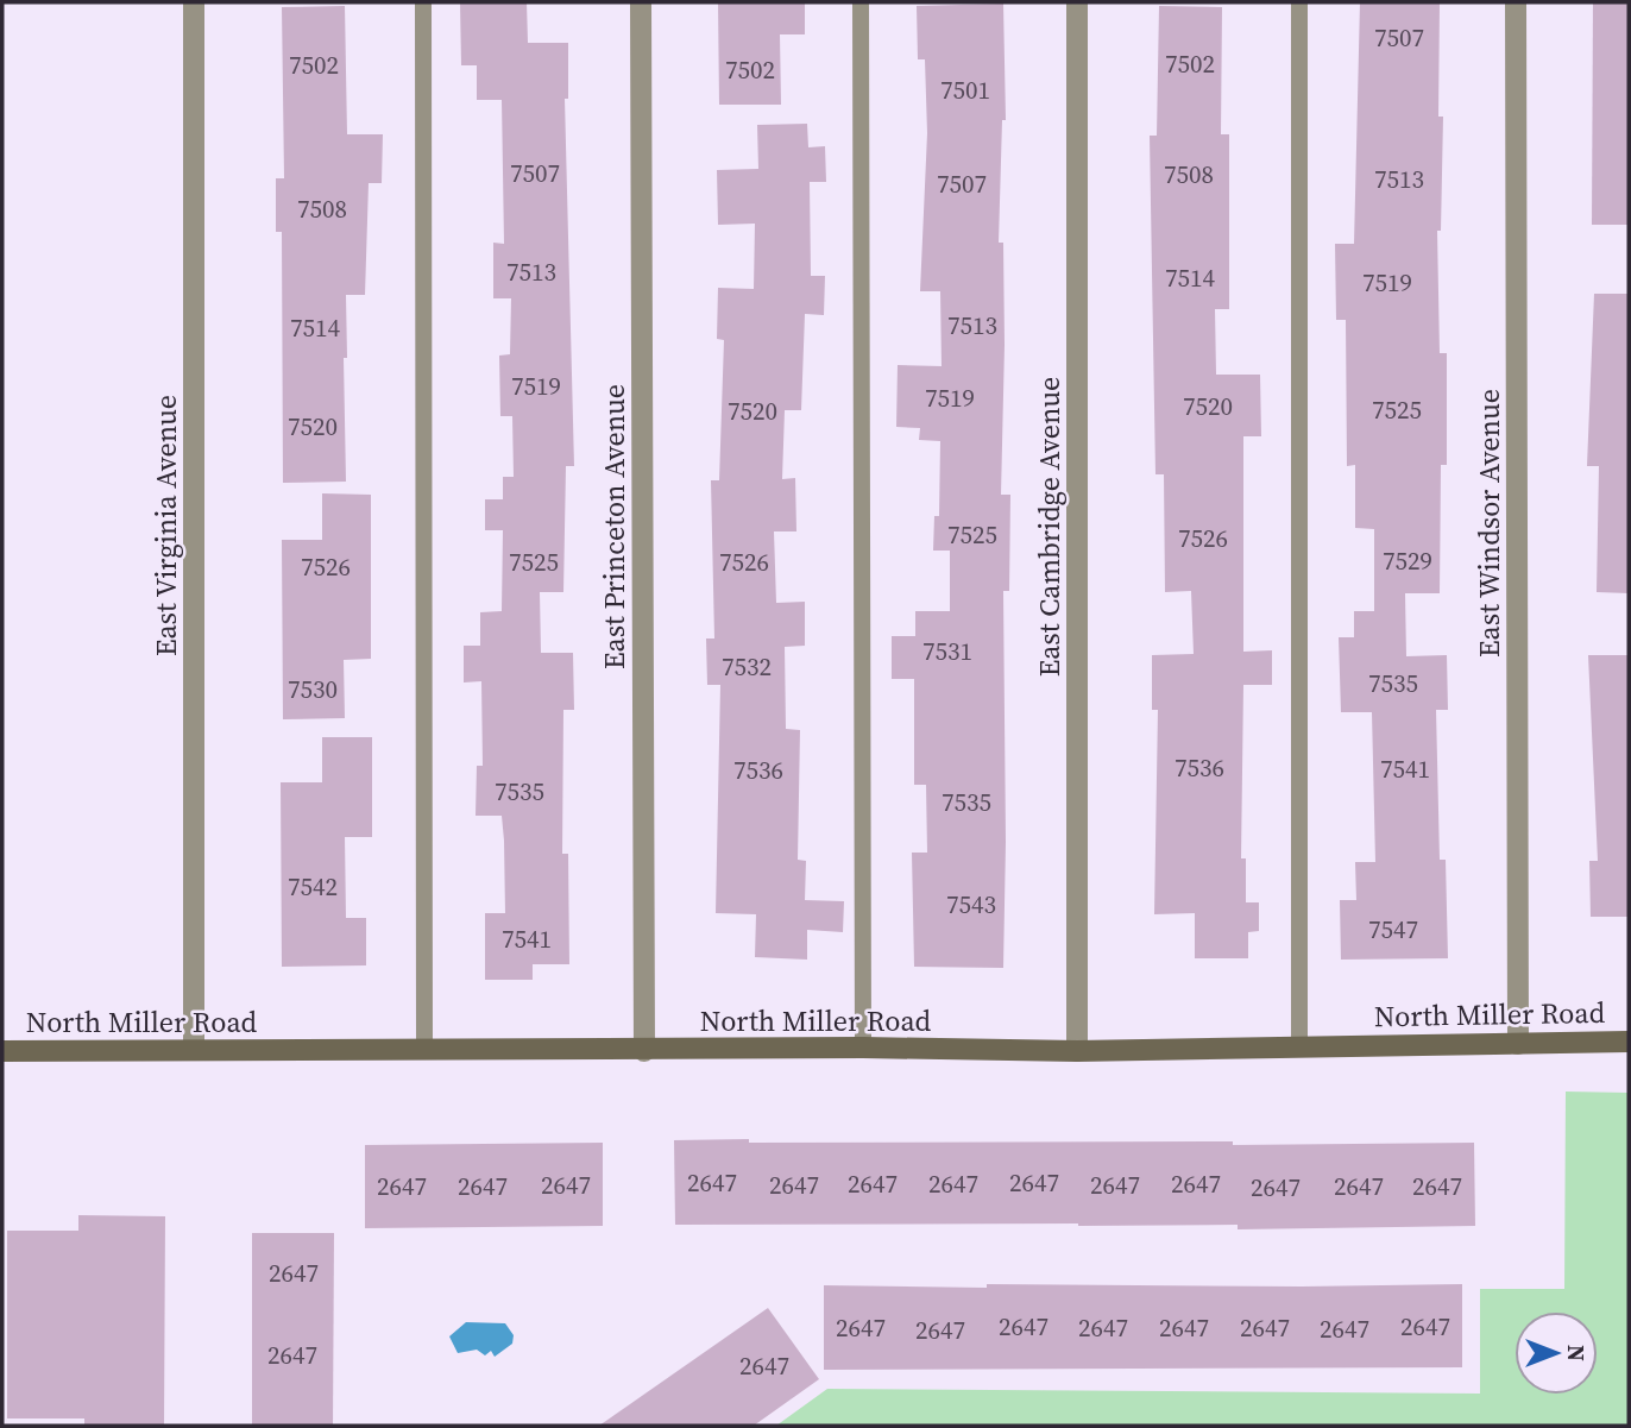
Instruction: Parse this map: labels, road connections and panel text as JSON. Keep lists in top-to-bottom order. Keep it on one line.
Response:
{"streets":{"street":["East Windsor Avenue","East Virginia Avenue","East Princeton Avenue","East Cambridge Avenue","North Miller Road"]},"crossings":[["East Windsor Avenue","North Miller Road"],["East Virginia Avenue","North Miller Road"],["East Princeton Avenue","North Miller Road"],["East Cambridge Avenue","North Miller Road"]],"house_numbers":["7507","7502","7502","7502","7501","7507","7508","7513","7507","7508","7513","7514","7519","7513","7514","7519","7519","7520","7525","7520","7520","7525","7526","7529","7525","7526","7526","7531","7532","7535","7530","7536","7541","7536","7535","7535","7542","7543","7547","7541","2647","2647","2647","2647","2647","2647","2647","2647","2647","2647","2647","2647","2647","2647","2647","2647","2647","2647","2647","2647","2647","2647","2647","2647"],"north":"right"}
